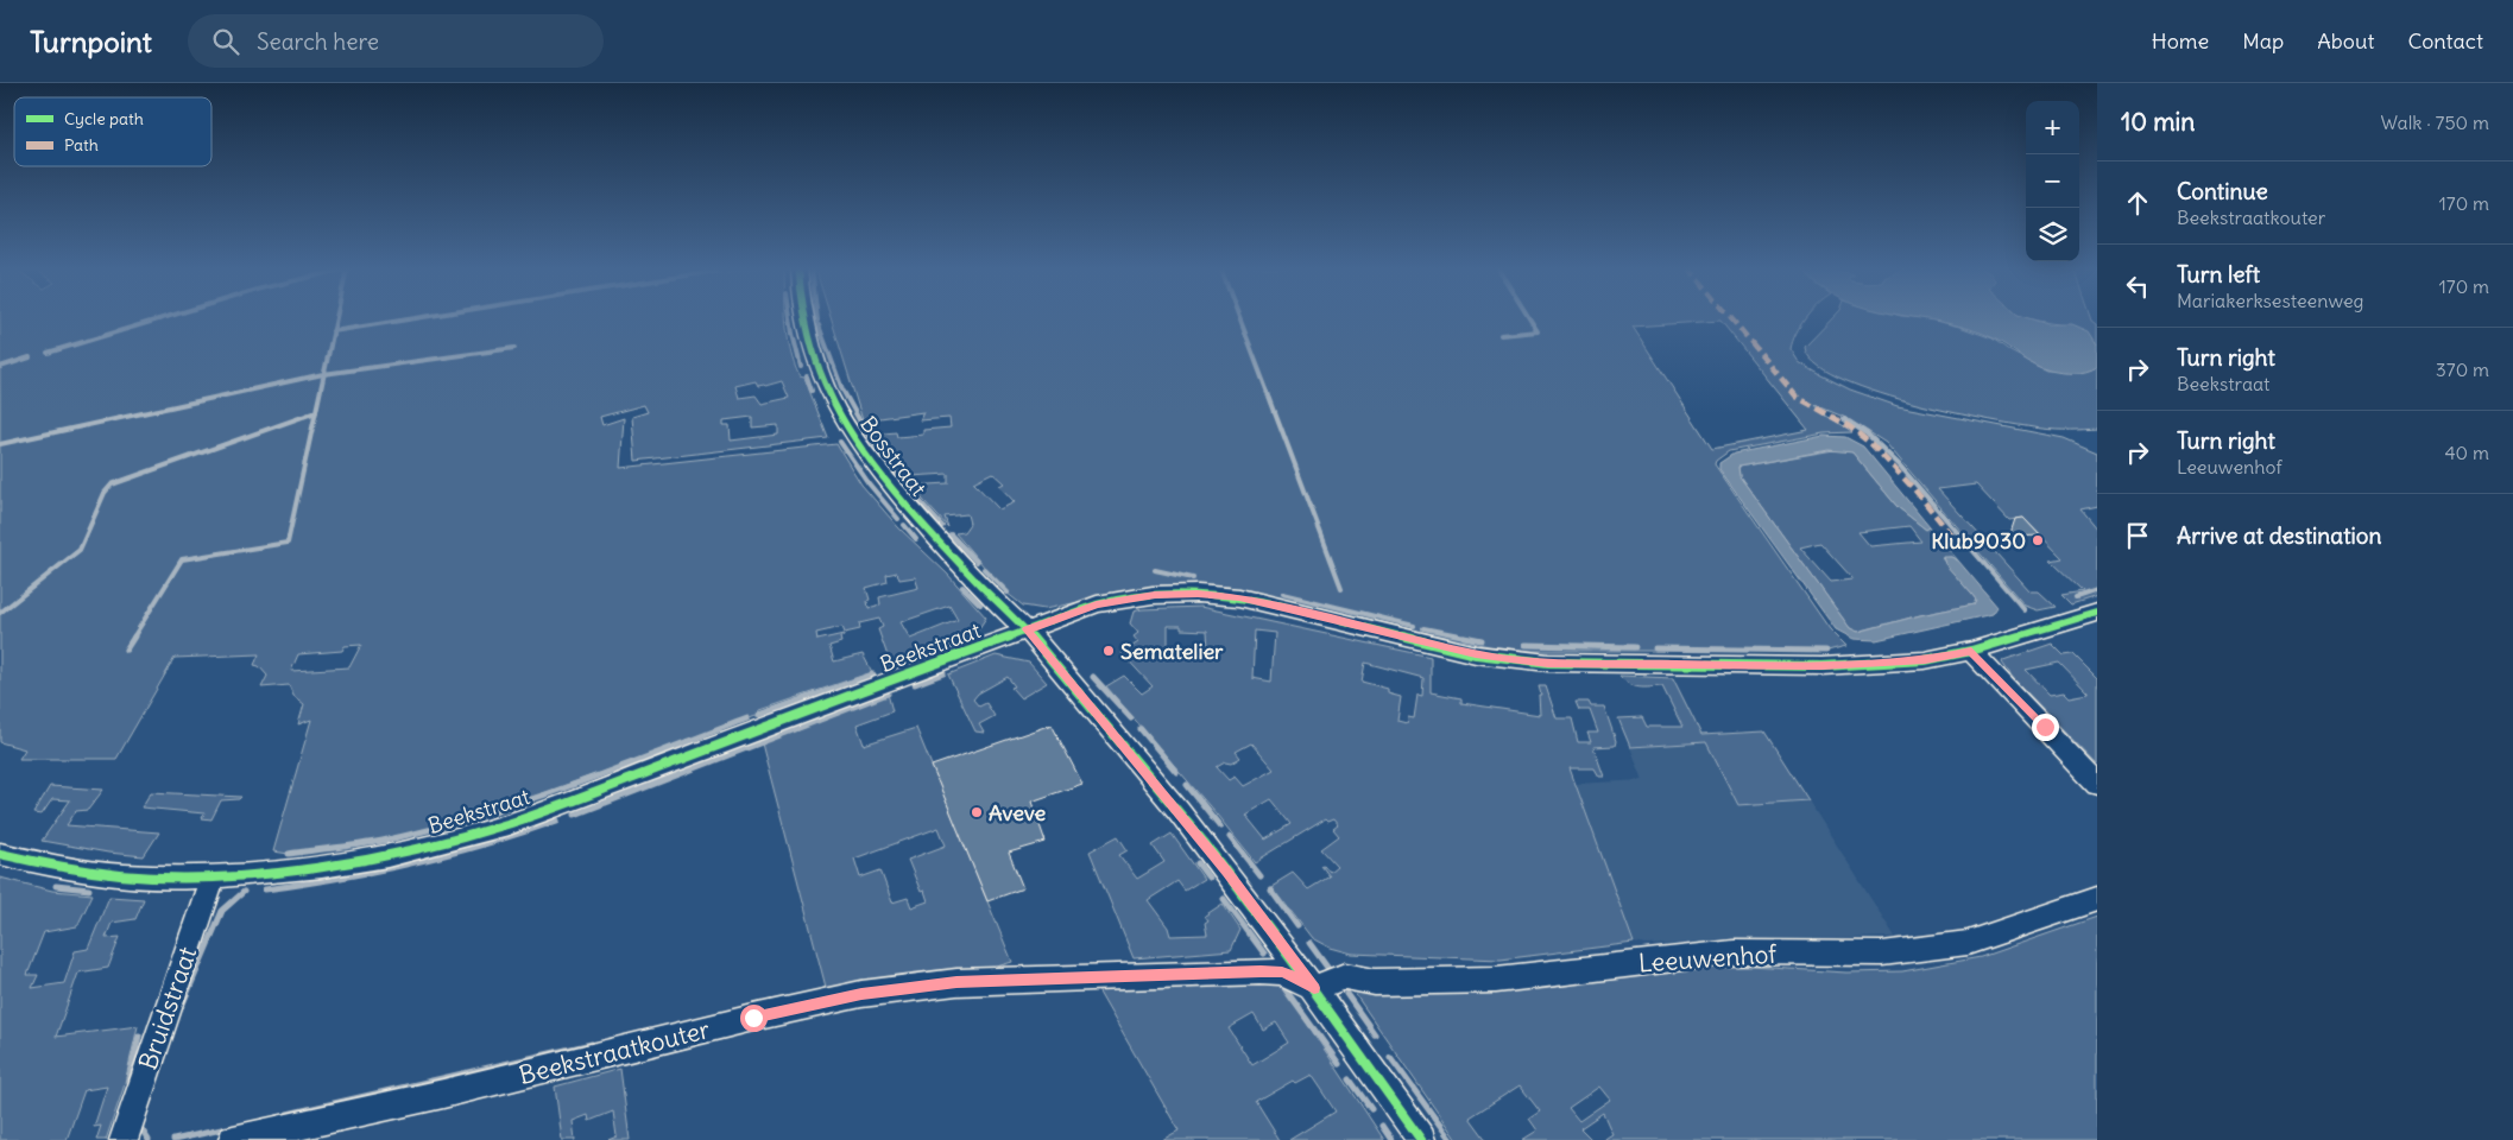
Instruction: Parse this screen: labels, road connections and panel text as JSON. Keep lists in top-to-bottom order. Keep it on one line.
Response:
{"streets":{"street":["Bosstraat","Beekstraat","Leeuwenhof","Bruidstraat","Beekstraatkouter"]},"crossings":[["Bosstraat","Beekstraat"],["Bosstraat","Leeuwenhof"],["Bosstraat","Beekstraatkouter"],["Beekstraat","Bruidstraat"],["Leeuwenhof","Beekstraatkouter"]],"places":["Klub9030","Sematelier","Aveve"],"legend":["Cycle path","Path"],"page":{"header":"Turnpoint","search":"Search here","nav":["Home","Map","About","Contact"],"heading":["10 min","Walk · 750 m"],"map_buttons":["+","−"],"list":[["Continue","Beekstraatkouter","170 m"],["Turn left","Mariakerksesteenweg","170 m"],["Turn right","Beekstraat","370 m"],["Turn right","Leeuwenhof","40 m"],"Arrive at destination"]}}
